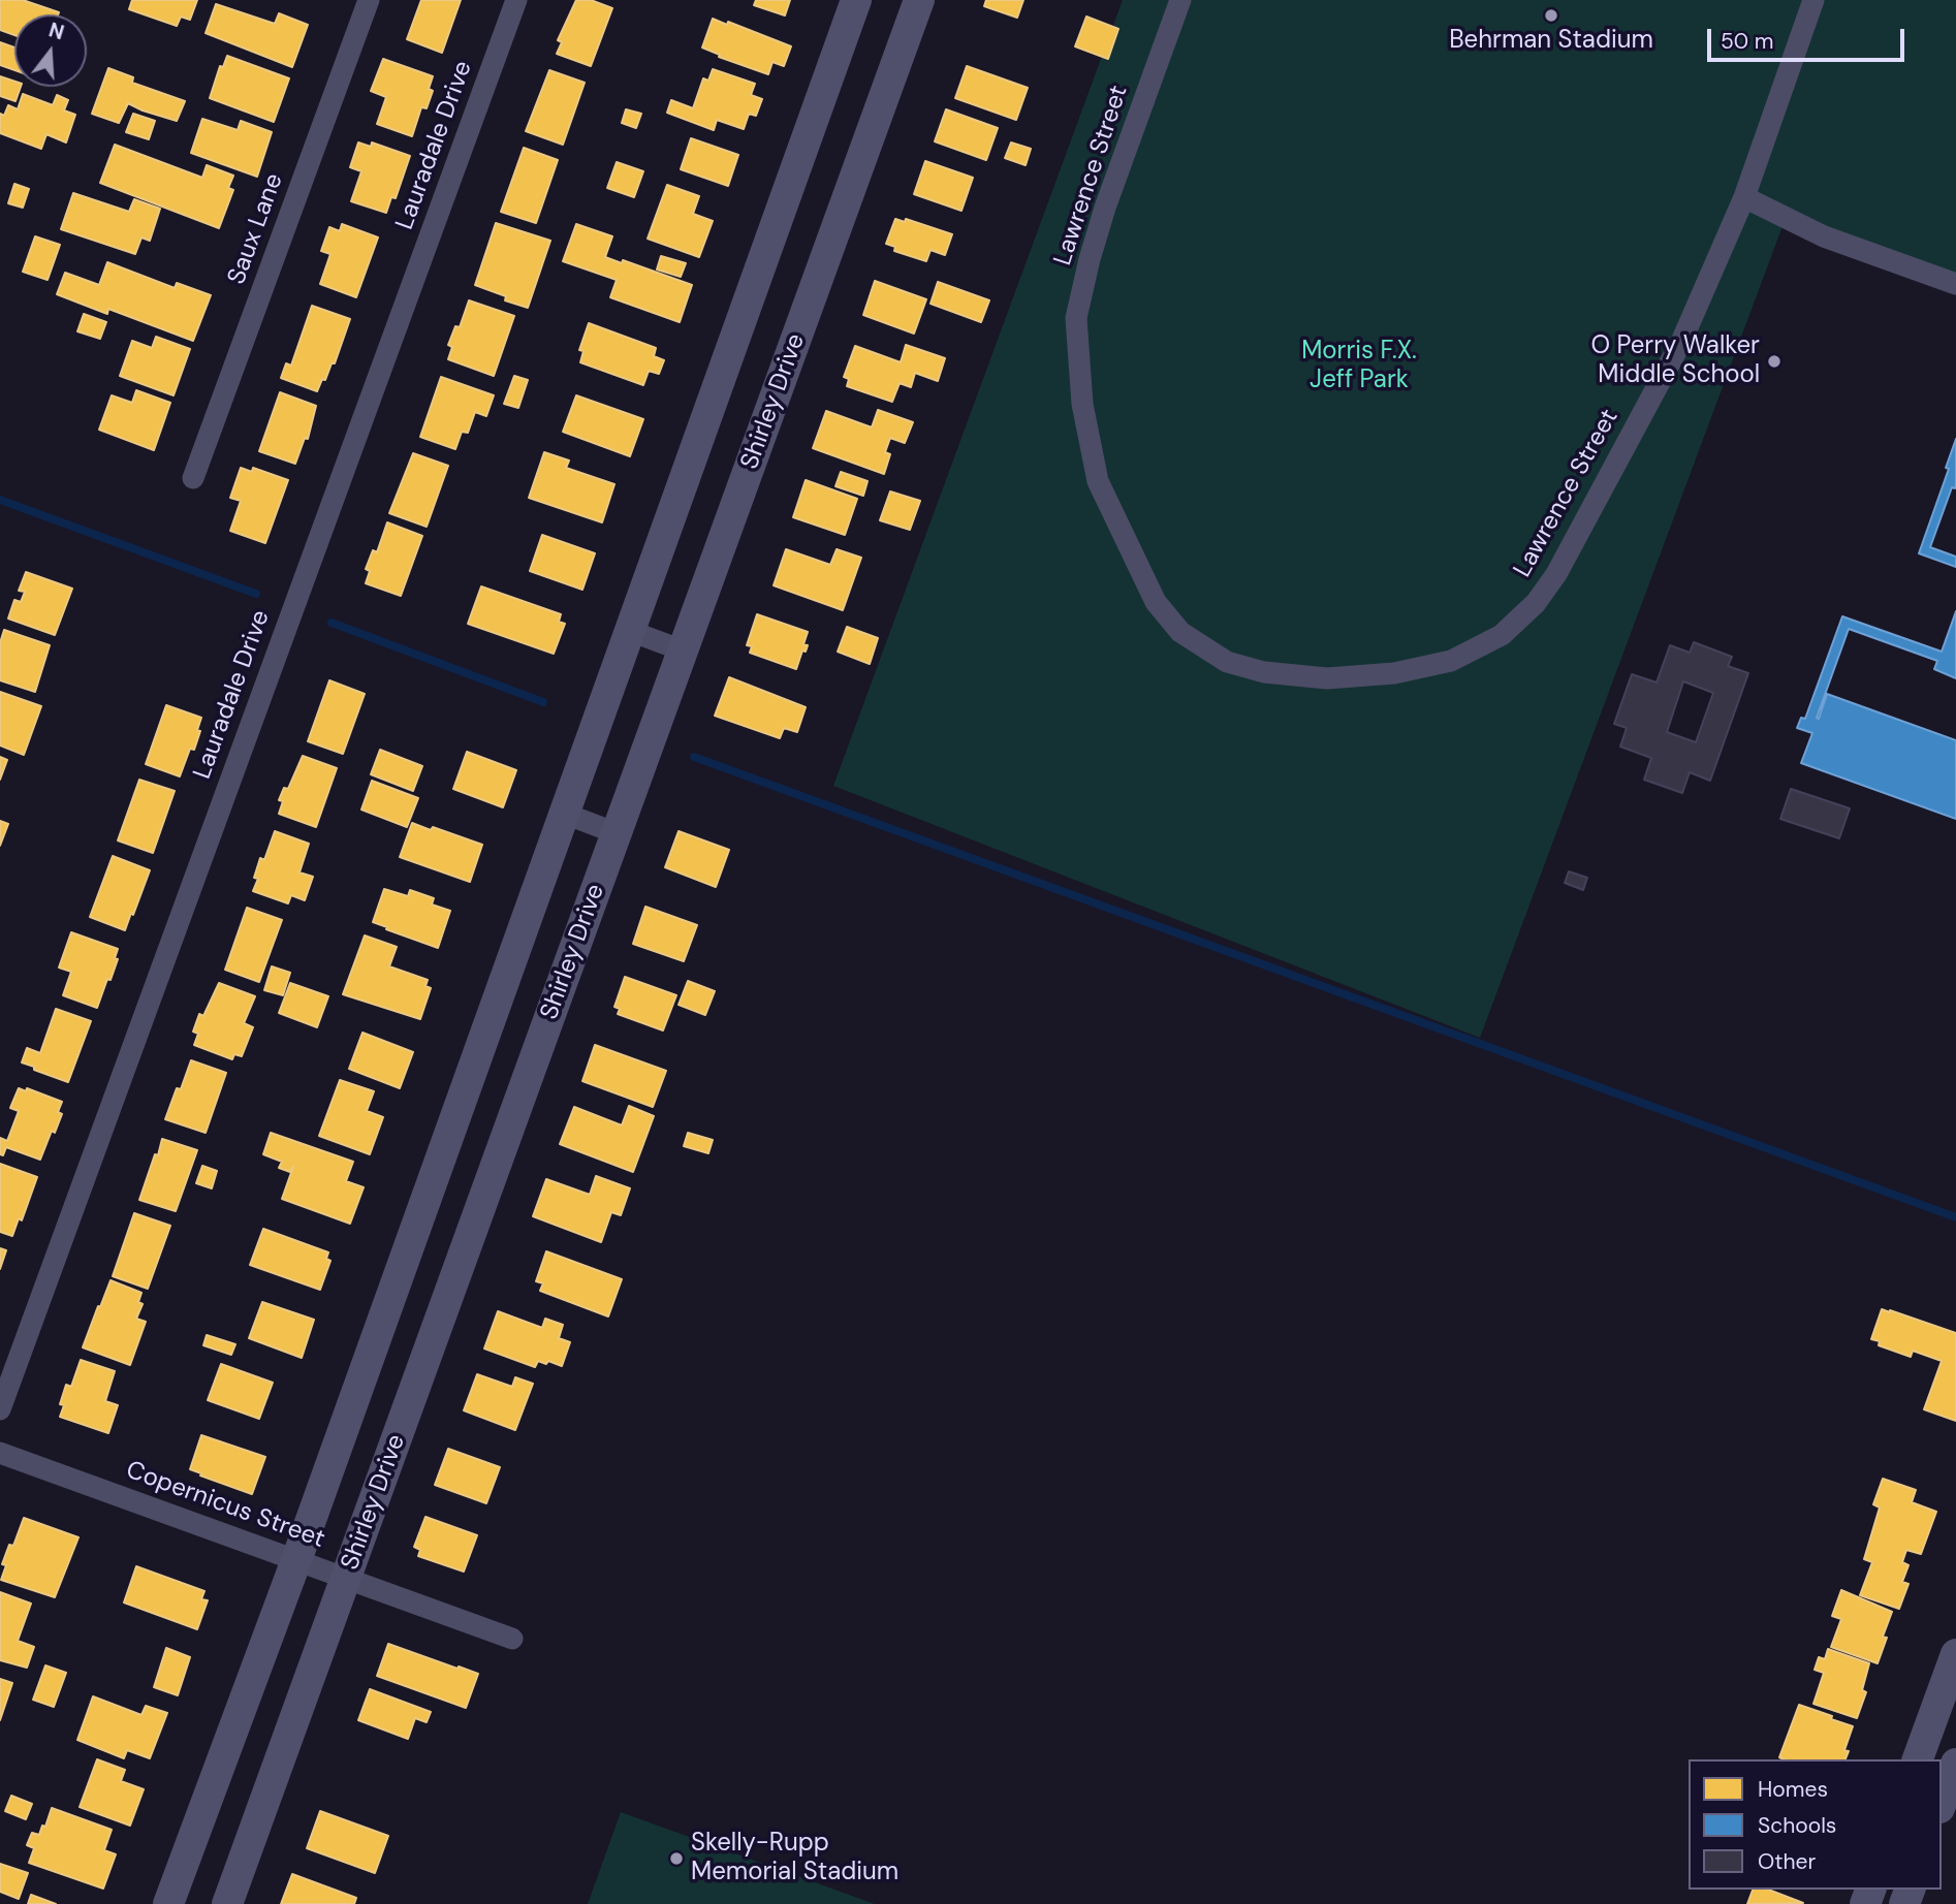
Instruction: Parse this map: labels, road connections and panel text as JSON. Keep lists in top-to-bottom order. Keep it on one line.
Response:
{"streets":{"street":["Lauradale Drive","Lawrence Street","Saux Lane","Shirley Drive","Copernicus Street"]},"crossings":[["Shirley Drive","Copernicus Street"]],"parks":["Morris F.X. Jeff Park"],"places":["Behrman Stadium","O Perry Walker Middle School","Skelly-Rupp Memorial Stadium"],"legend":["Homes","Schools","Other"],"scale_bar":"50 m","north":"top"}
